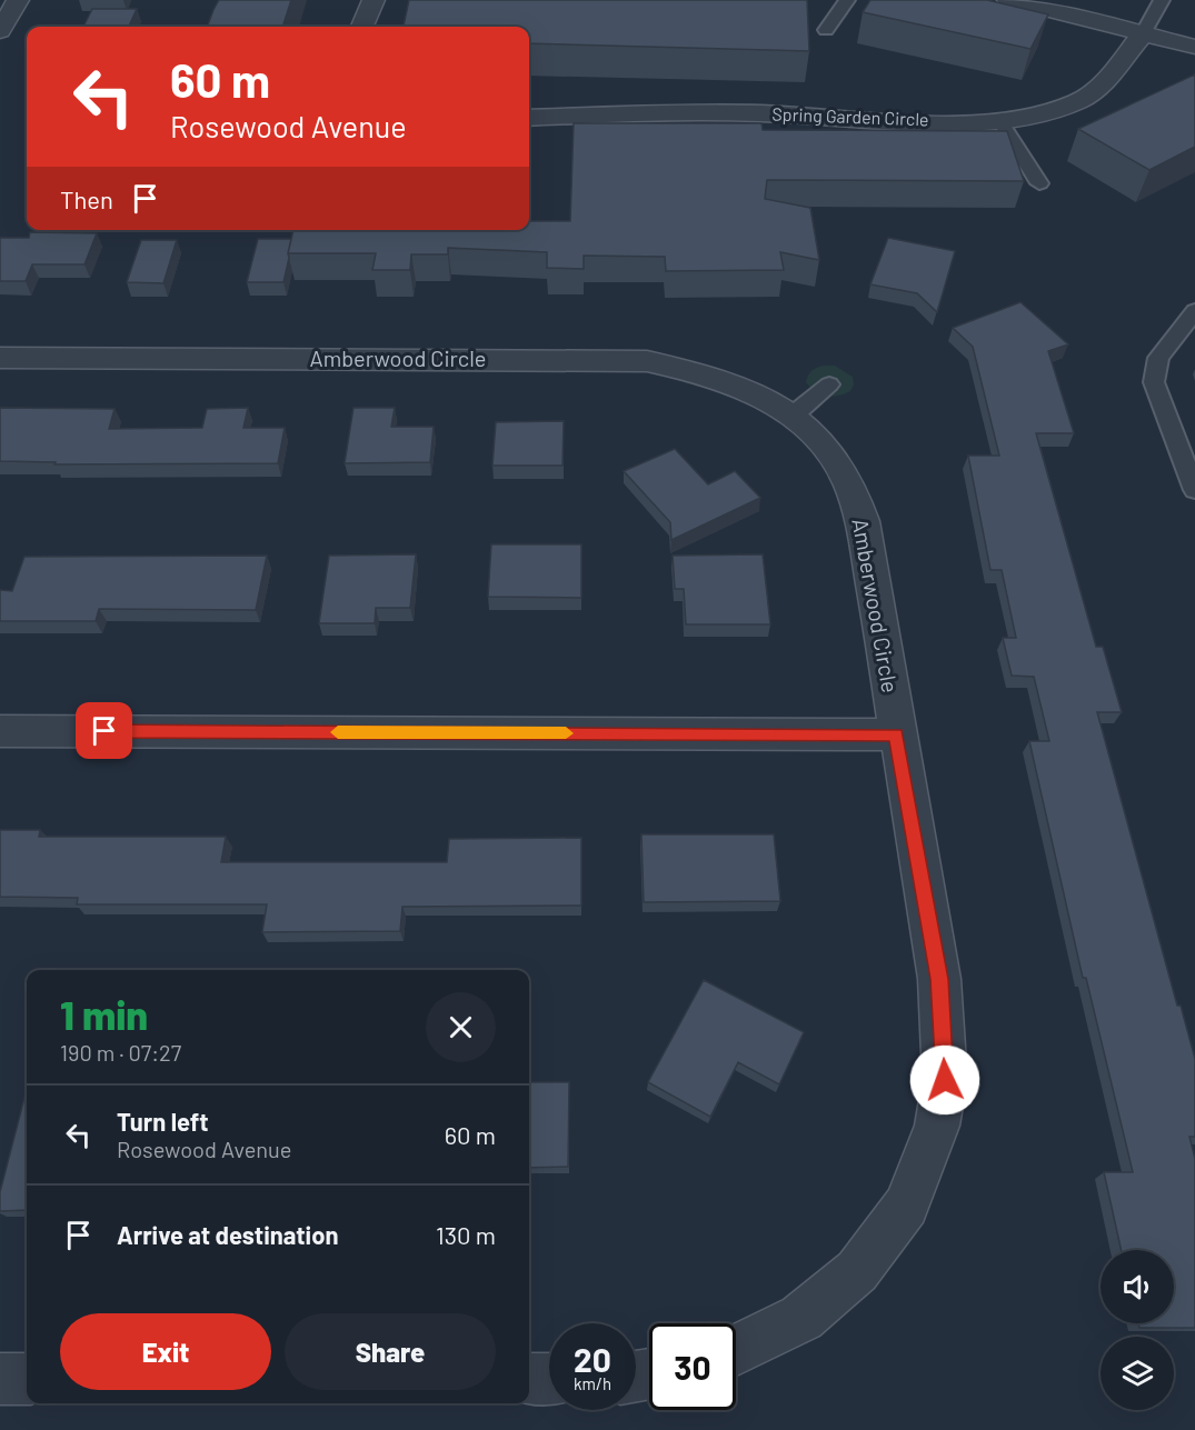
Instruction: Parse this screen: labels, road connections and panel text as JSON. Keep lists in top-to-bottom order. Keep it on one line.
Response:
{"streets":{"street":["Spring Garden Circle","Amberwood Circle"]},"page":{"turn":["60 m","Rosewood Avenue"],"then":"Then","heading":["1 min","190 m · 07:27"],"list":[{"name":"Turn left","note":"Rosewood Avenue","value":"60 m"},{"name":"Arrive at destination","value":"130 m"}],"buttons":["Exit","Share"],"speed":"20 km/h","limit":"30"}}
